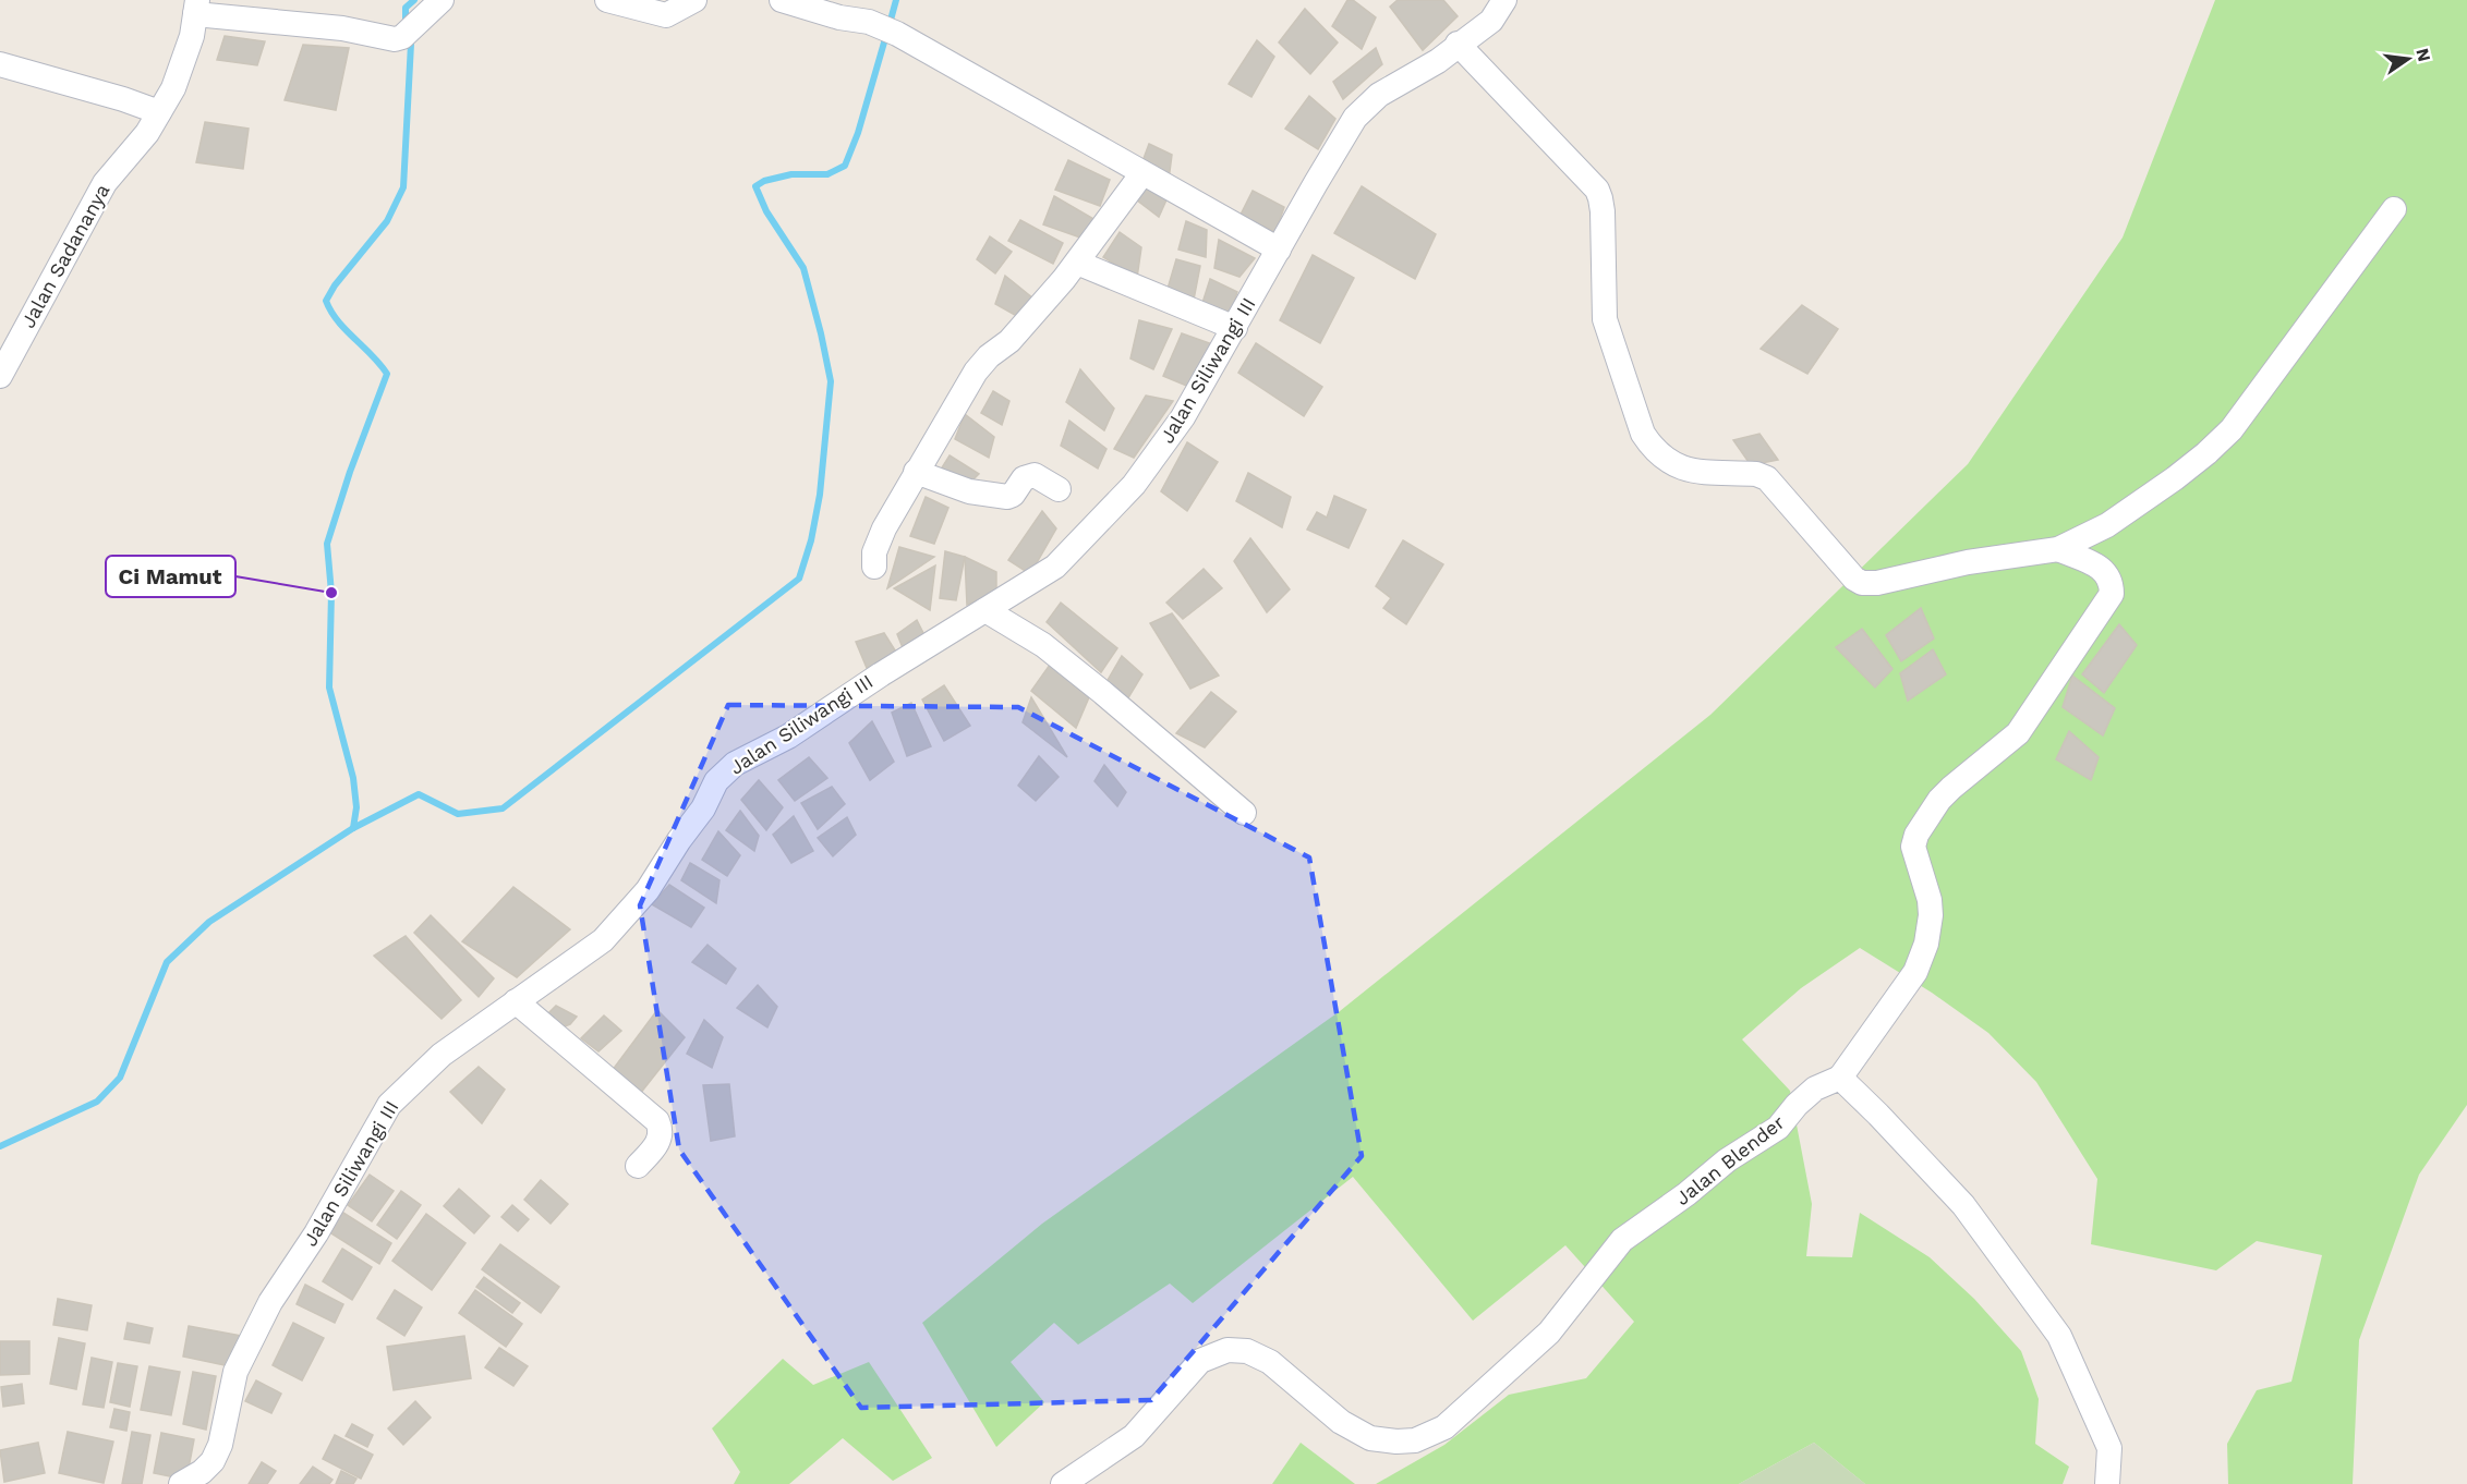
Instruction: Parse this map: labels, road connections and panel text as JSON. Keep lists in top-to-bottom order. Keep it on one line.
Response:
{"streets":{"street":["Jalan Sadananya","Jalan Siliwangi III","Jalan Blender"]},"places":["Ci Mamut"],"north":"right"}
